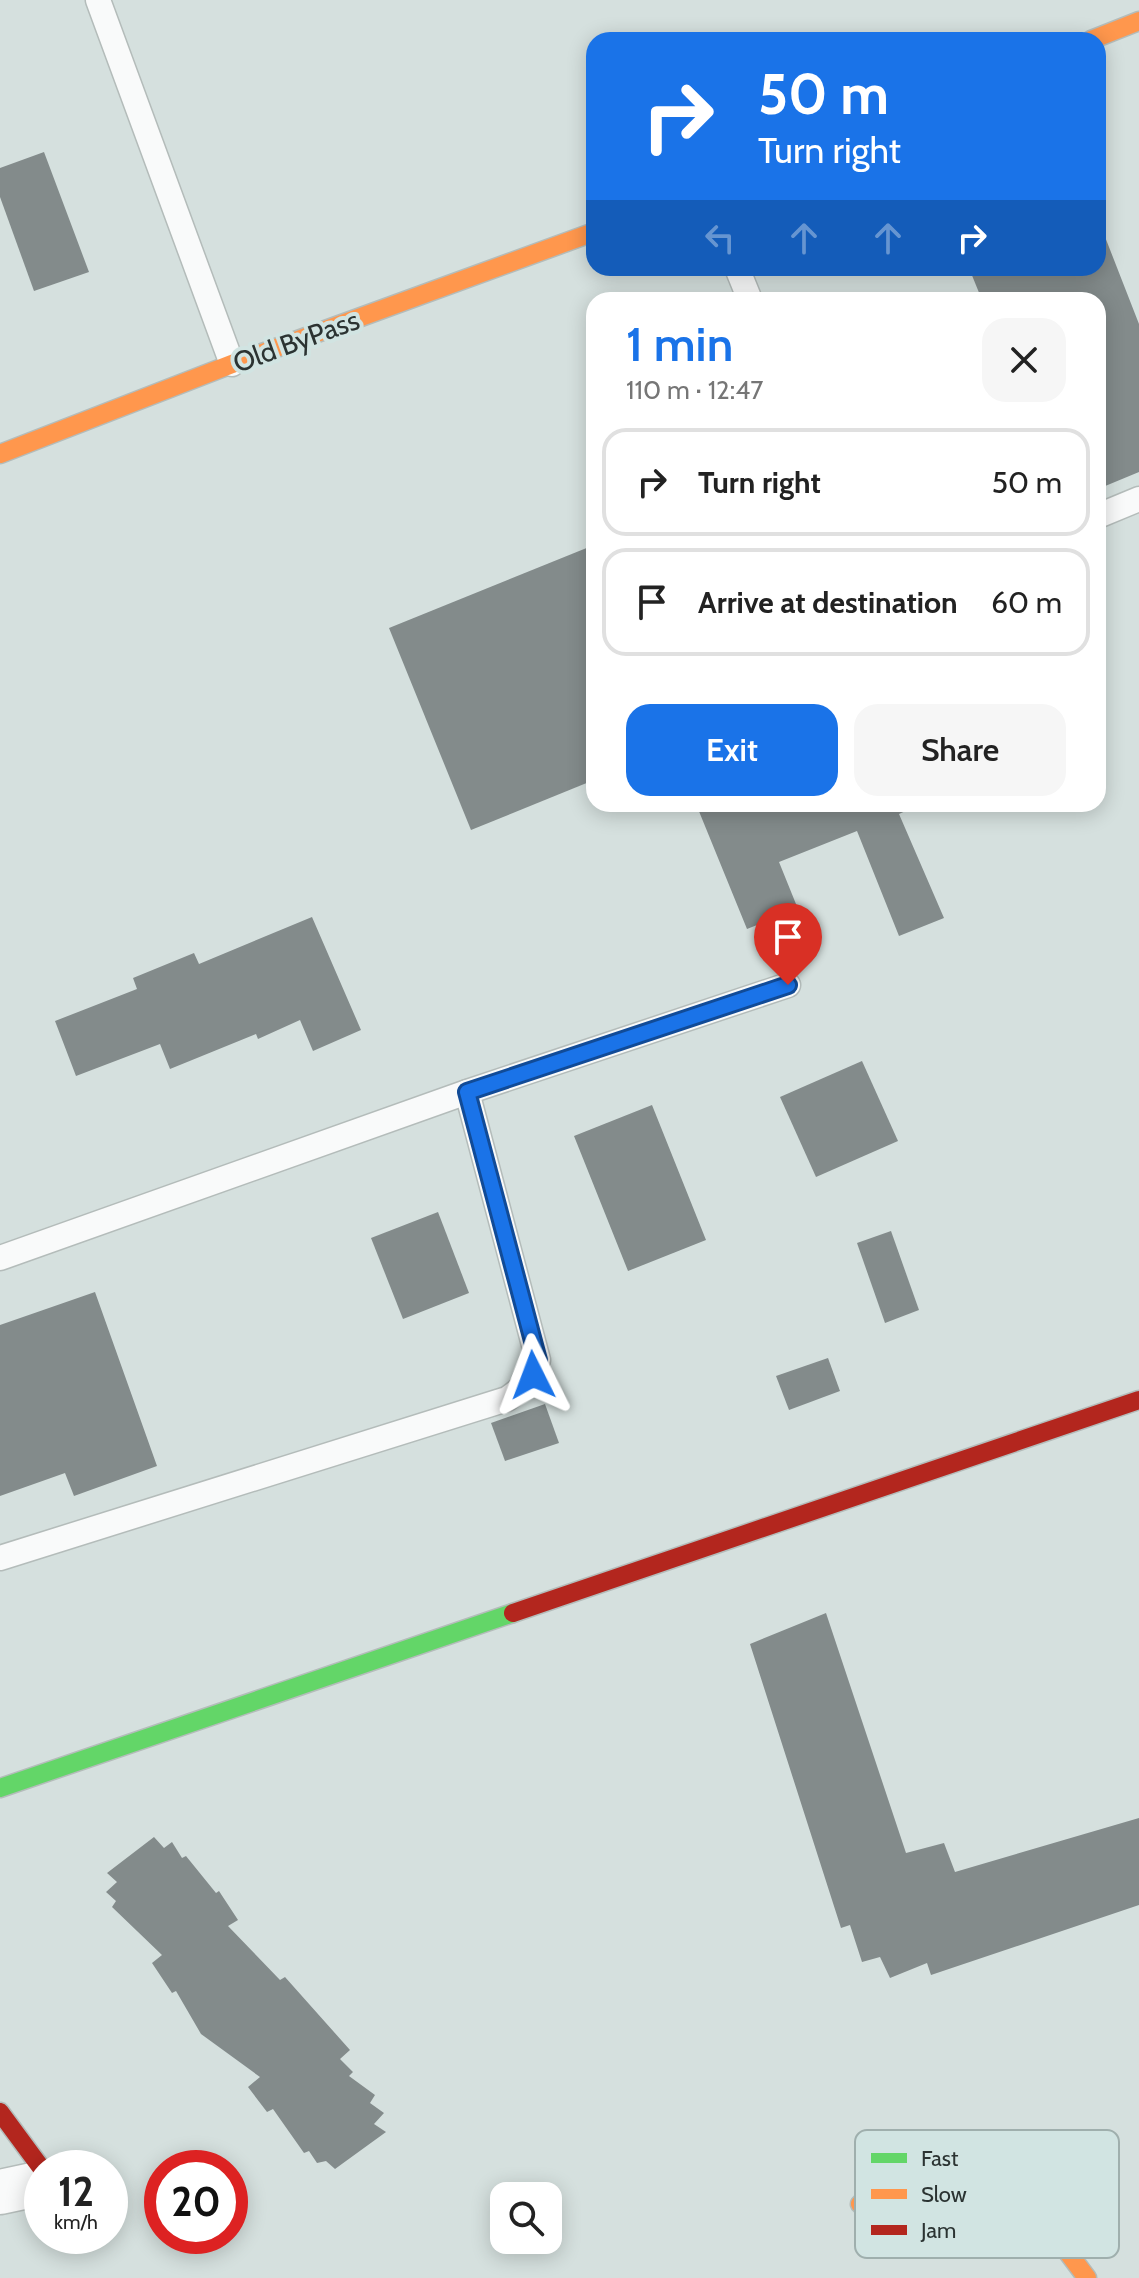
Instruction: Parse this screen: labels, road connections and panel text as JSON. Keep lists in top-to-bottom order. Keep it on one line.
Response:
{"streets":{"street":["Old ByPass"]},"legend":["Fast","Slow","Jam"],"page":{"turn":["50 m","Turn right"],"heading":["1 min","110 m · 12:47"],"list":[{"name":"Turn right","value":"50 m"},{"name":"Arrive at destination","value":"60 m"}],"buttons":["Exit","Share"],"speed":"12 km/h","limit":"20"}}
